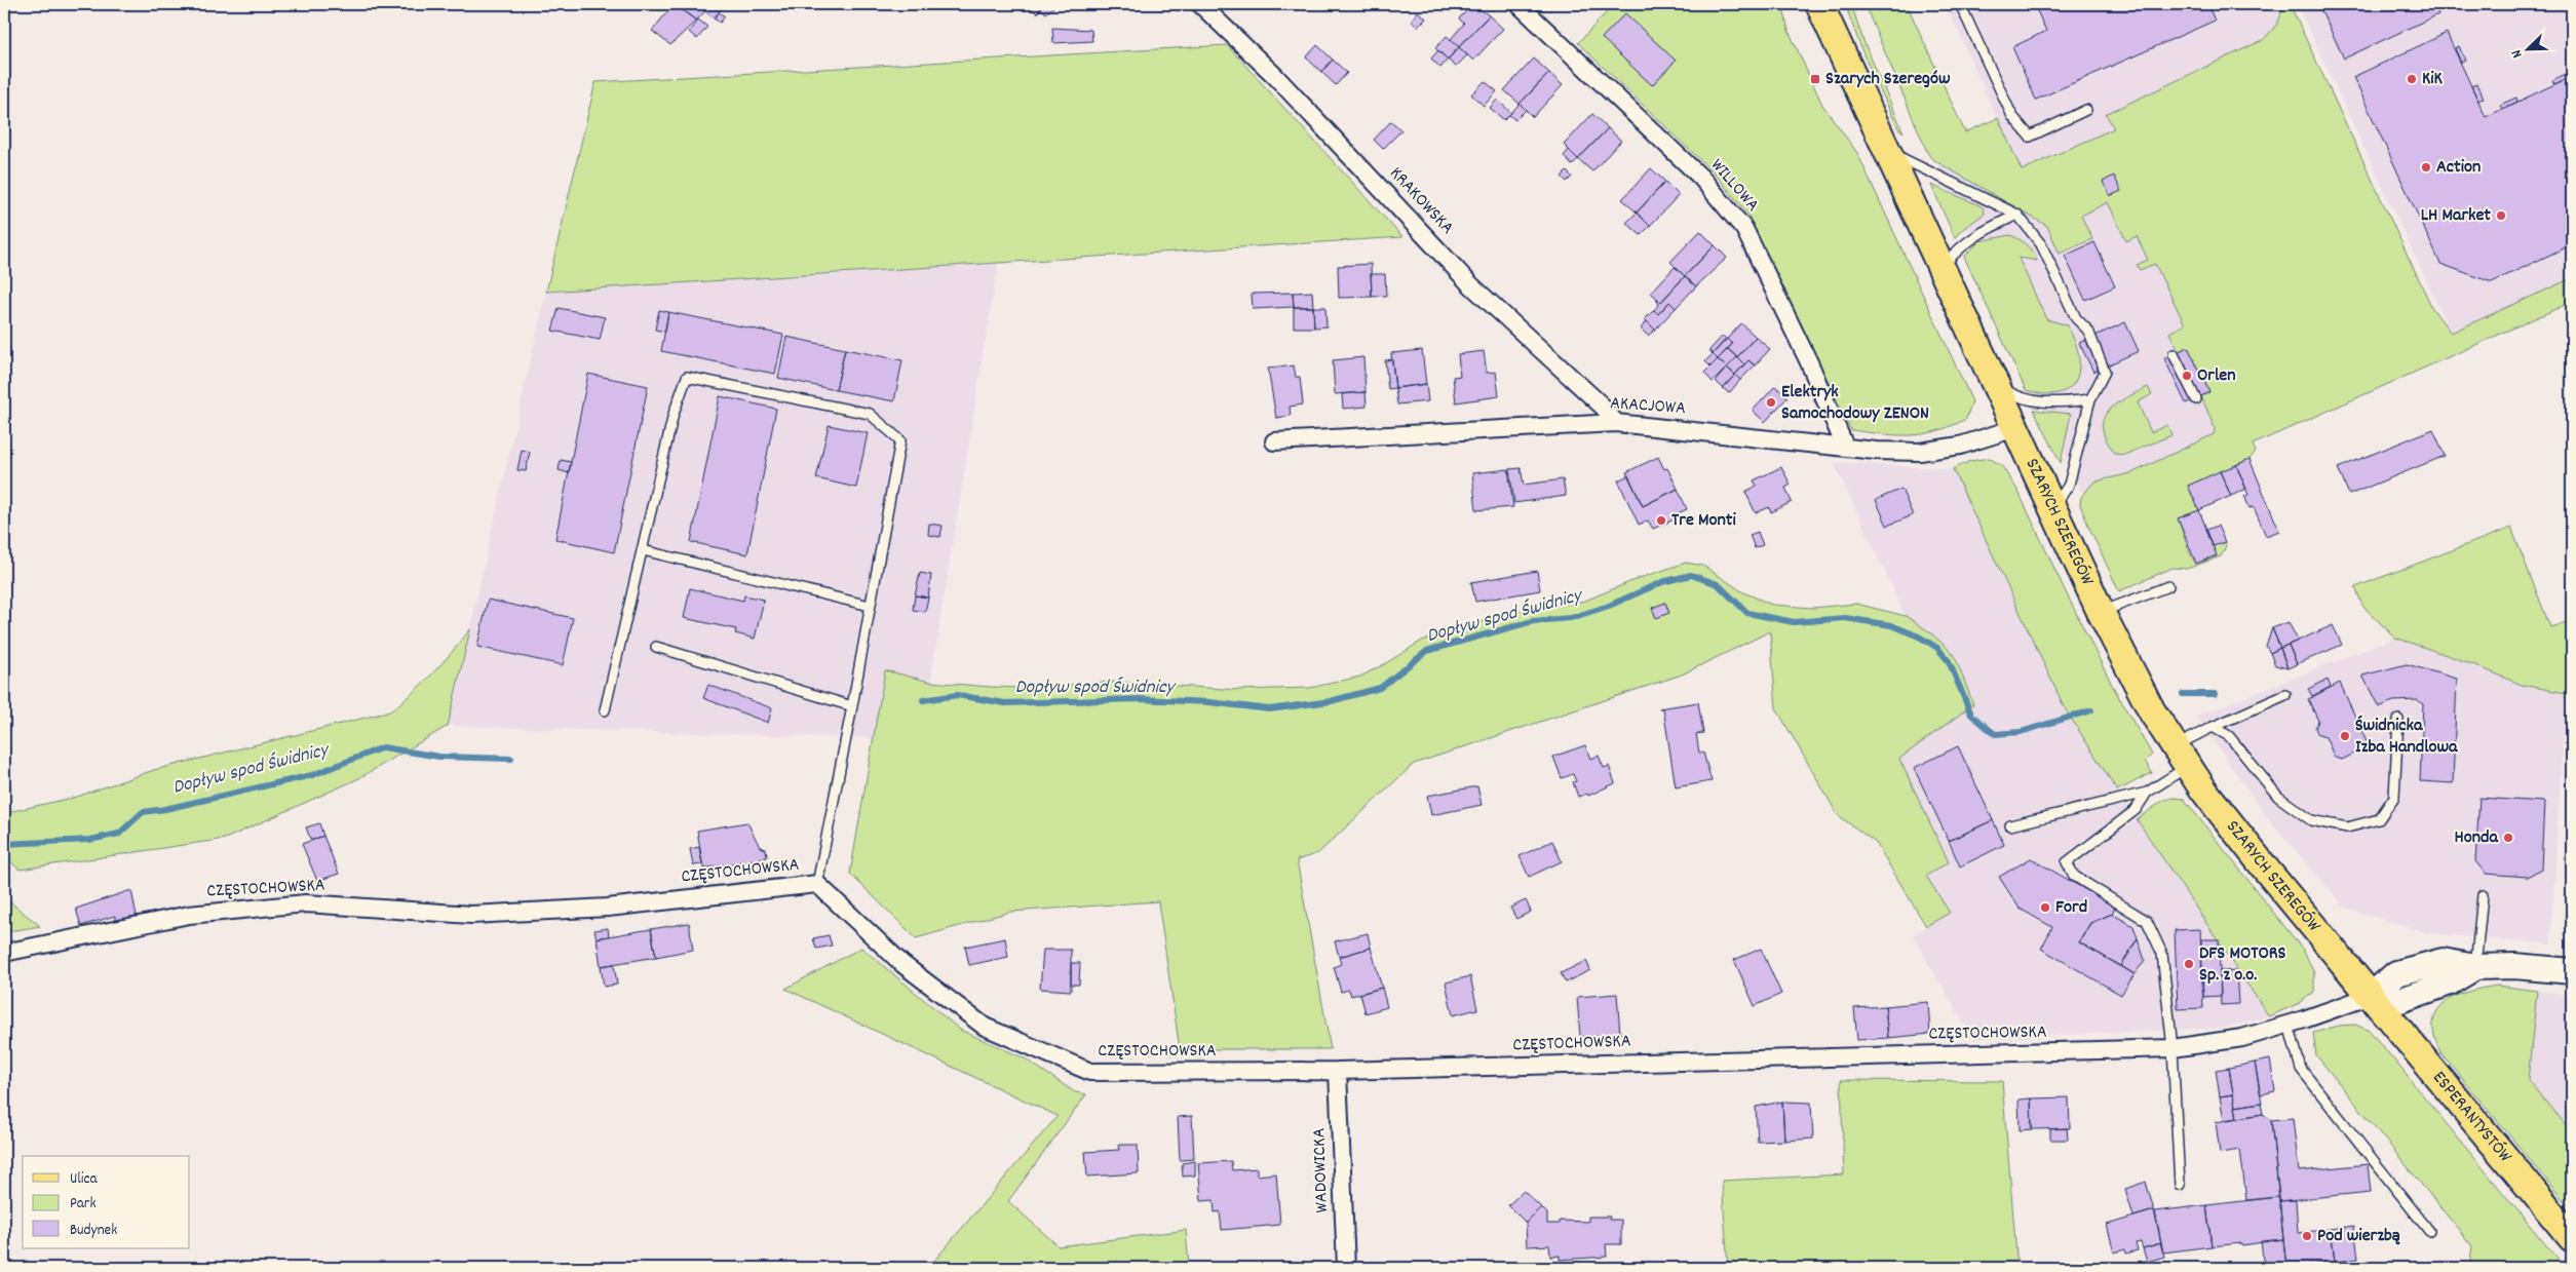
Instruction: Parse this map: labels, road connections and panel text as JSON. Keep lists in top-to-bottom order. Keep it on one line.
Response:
{"streets":{"main road":["SZARYCH SZEREGÓW","ESPERANTYSTÓW"],"street":["WILLOWA","KRAKOWSKA","AKACJOWA","CZĘSTOCHOWSKA","WADOWICKA"]},"crossings":[["WILLOWA","AKACJOWA"],["KRAKOWSKA","AKACJOWA"],["AKACJOWA","SZARYCH SZEREGÓW"],["SZARYCH SZEREGÓW","CZĘSTOCHOWSKA"],["SZARYCH SZEREGÓW","ESPERANTYSTÓW"],["CZĘSTOCHOWSKA","ESPERANTYSTÓW"],["CZĘSTOCHOWSKA","WADOWICKA"]],"water":["Dopływ spod Świdnicy"],"places":{"transit":["Szarych Szeregów"],"other":["KiK","Action","LH Market","Orlen","Elektryk Samochodowy ZENON","Tre Monti","Świdnicka Izba Handlowa","Honda","Ford","DFS MOTORS Sp. z o.o.","Pod wierzbą"]},"legend":["Ulica","Park","Budynek"],"north":"bottom left"}
